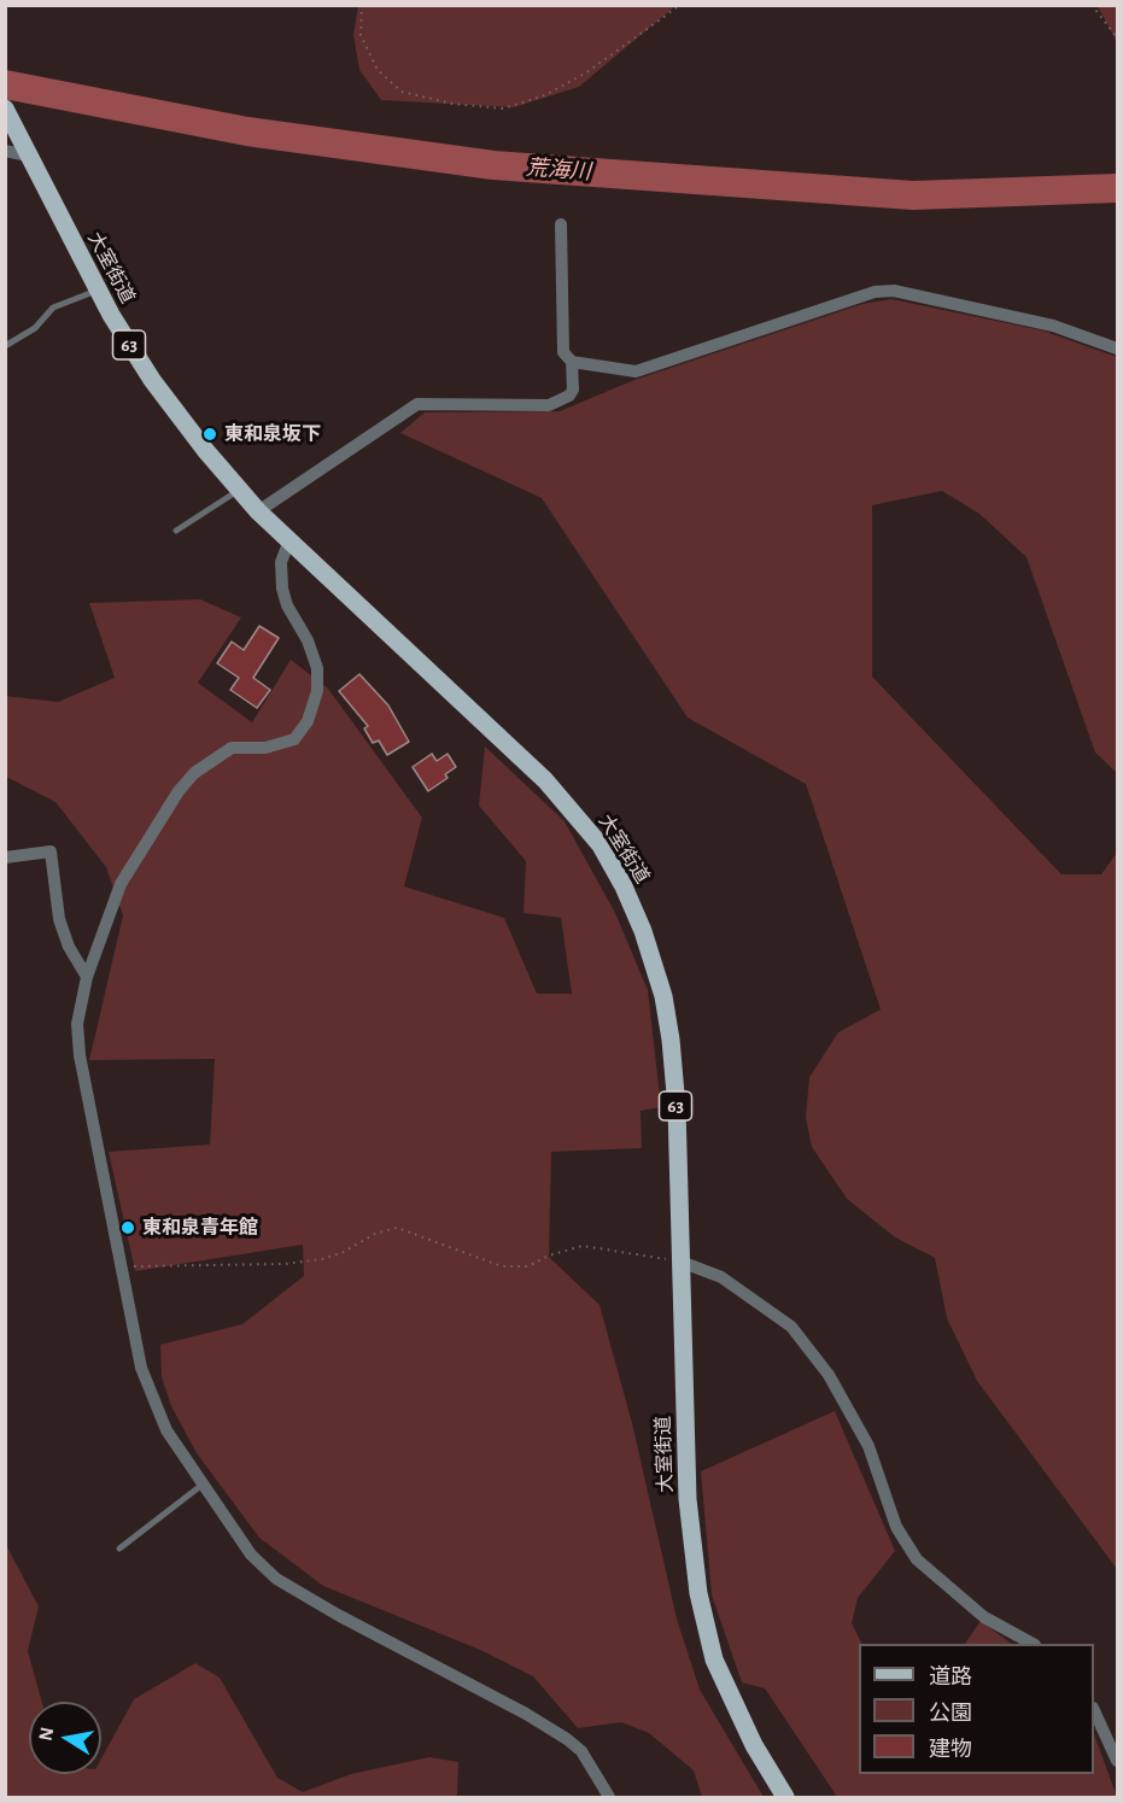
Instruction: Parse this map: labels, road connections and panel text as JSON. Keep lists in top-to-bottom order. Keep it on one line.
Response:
{"streets":{"main road":["大室街道","63"]},"water":["荒海川"],"places":["東和泉坂下","東和泉青年館"],"legend":["道路","公園","建物"],"north":"left"}
